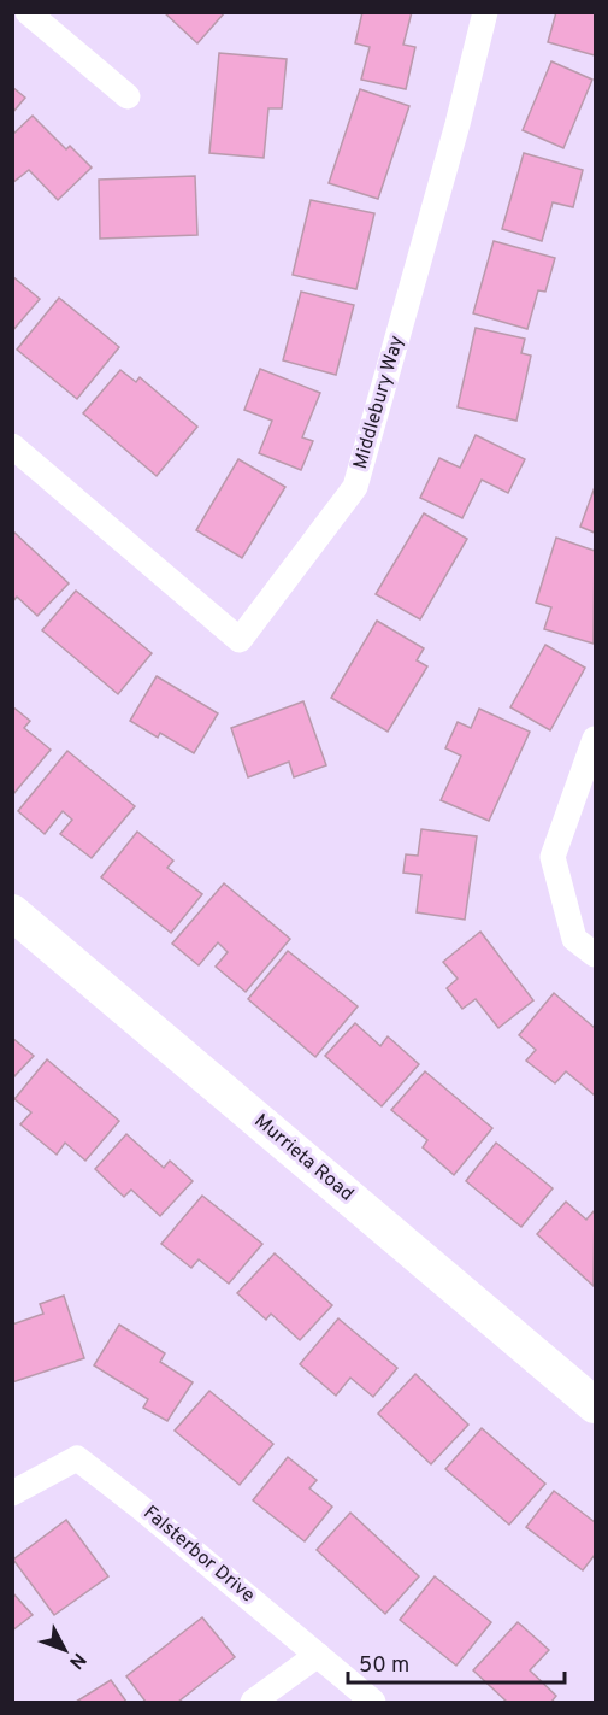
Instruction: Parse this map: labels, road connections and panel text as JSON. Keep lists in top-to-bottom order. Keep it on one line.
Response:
{"streets":{"main road":["Murrieta Road"],"street":["Middlebury Way","Falsterbor Drive"]},"scale_bar":"50 m","north":"bottom right"}
